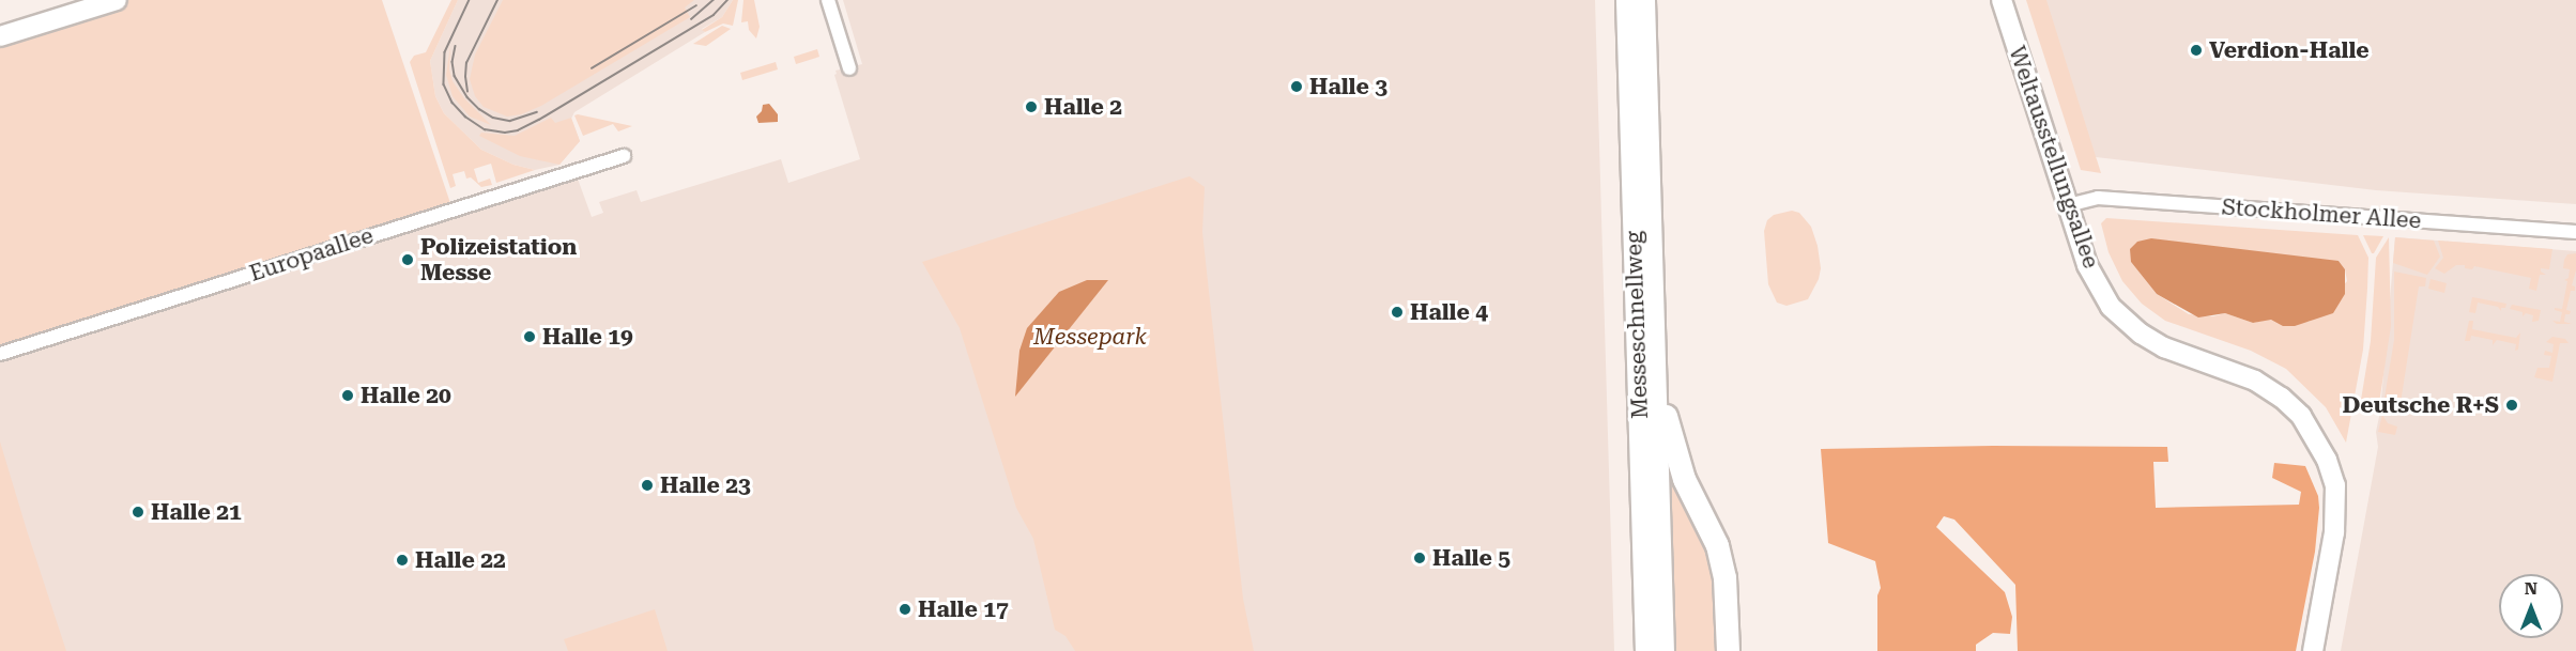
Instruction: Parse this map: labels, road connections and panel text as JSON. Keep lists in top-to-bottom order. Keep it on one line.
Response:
{"streets":{"highway":["Messeschnellweg"],"main road":["Weltausstellungsallee"],"street":["Stockholmer Allee","Europaallee"]},"crossings":[["Weltausstellungsallee","Stockholmer Allee"]],"parks":["Messepark"],"places":["Verdion-Halle","Halle 3","Halle 2","Polizeistation Messe","Halle 4","Halle 19","Halle 20","Deutsche R+S","Halle 23","Halle 21","Halle 5","Halle 22","Halle 17"],"north":"top"}
